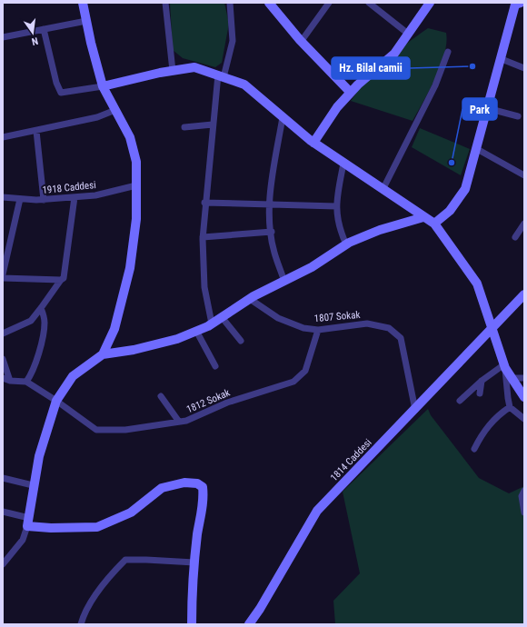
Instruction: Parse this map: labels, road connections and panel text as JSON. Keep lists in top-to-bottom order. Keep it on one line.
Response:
{"streets":{"street":["1918 Caddesi","1807 Sokak","1812 Sokak","1814 Caddesi"]},"crossings":[["1807 Sokak","1812 Sokak"],["1807 Sokak","1814 Caddesi"]],"places":["Hz. Bilal camii","Park"],"north":"bottom"}
